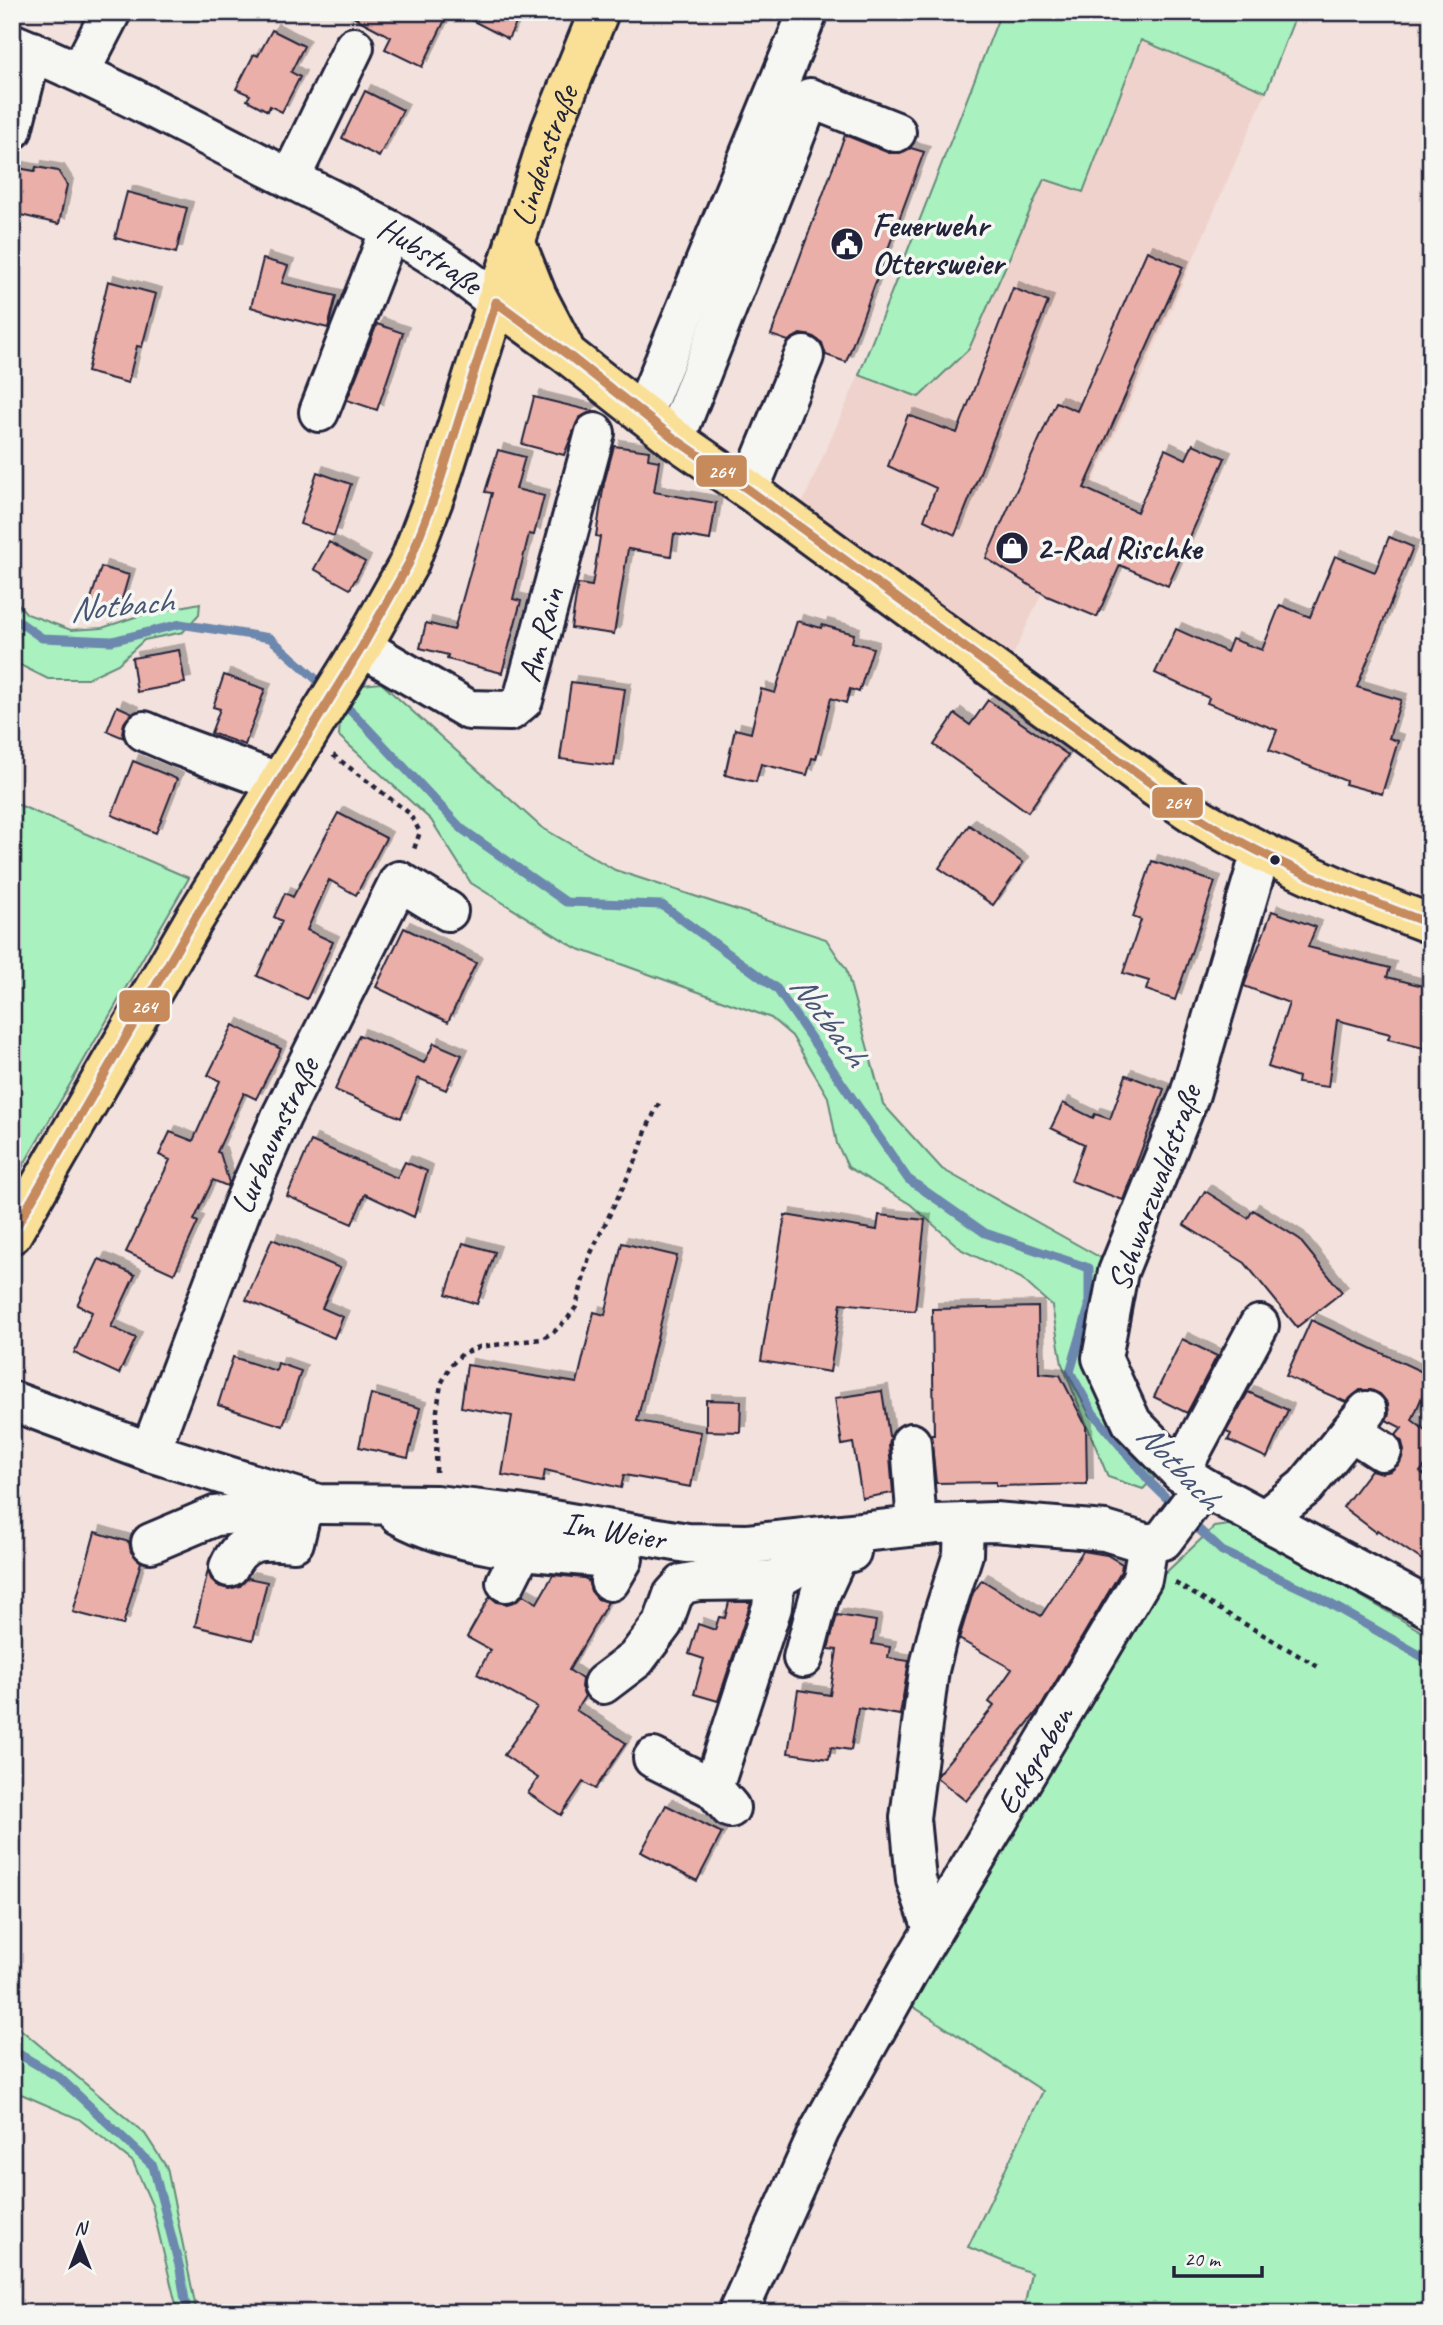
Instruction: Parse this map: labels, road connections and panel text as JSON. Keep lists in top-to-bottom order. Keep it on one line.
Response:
{"streets":{"main road":["Lindenstraße","Hubstraße"],"street":["Am Rain","Lurbaumstraße","Schwarzwaldstraße","Im Weier","Eckgraben"]},"crossings":[["Lindenstraße","Hubstraße"],["Lindenstraße","Am Rain"],["Hubstraße","Schwarzwaldstraße"],["Lurbaumstraße","Im Weier"],["Im Weier","Eckgraben"]],"water":["Notbach"],"places":{"public building":["Feuerwehr Ottersweier"],"shop":["2-Rad Rischke"]},"lines":["transit line 264"],"scale_bar":"20 m","north":"top"}
